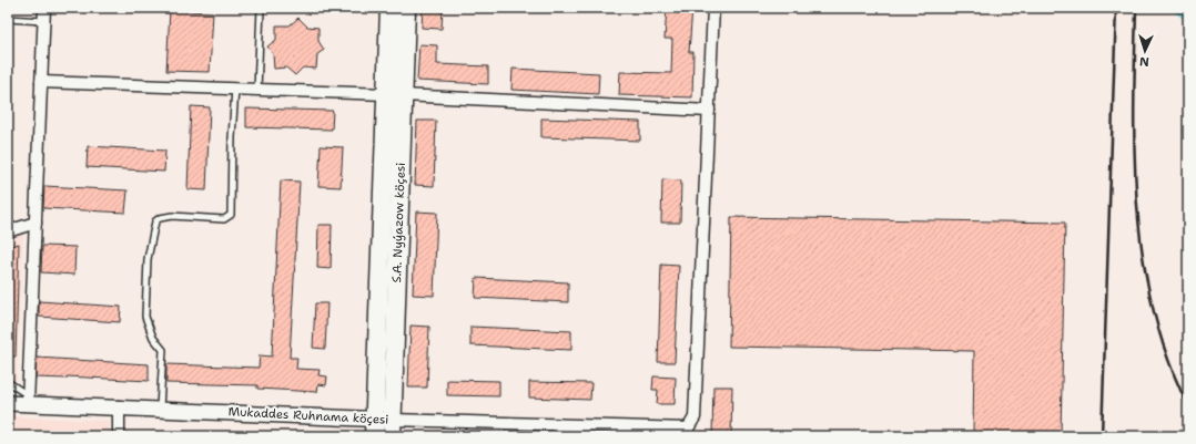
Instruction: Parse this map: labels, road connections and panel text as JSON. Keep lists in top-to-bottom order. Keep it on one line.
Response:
{"streets":{"main road":["S.A. Nyýazow köçesi"],"street":["Mukaddes Ruhnama köçesi"]},"crossings":[["S.A. Nyýazow köçesi","Mukaddes Ruhnama köçesi"]],"north":"bottom"}
